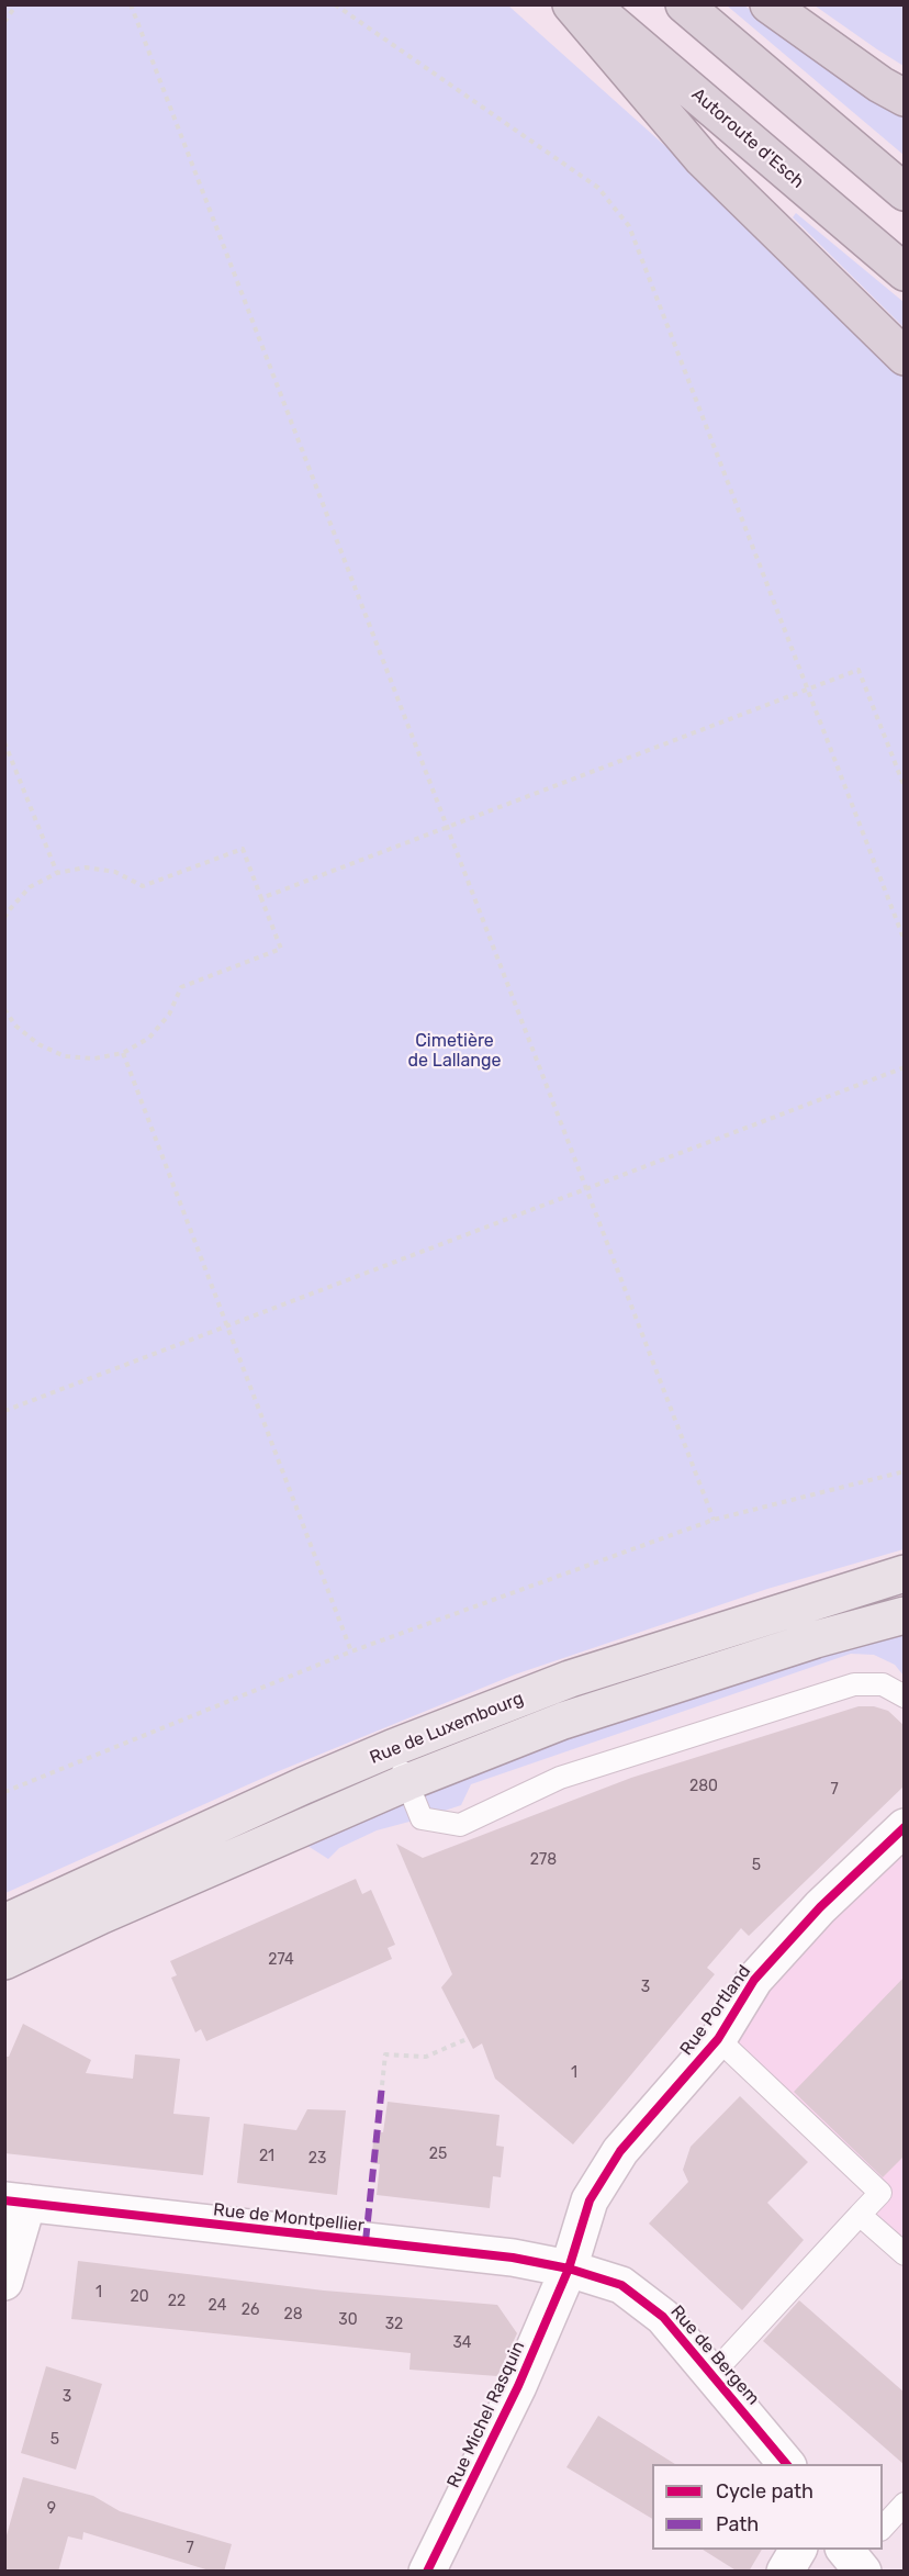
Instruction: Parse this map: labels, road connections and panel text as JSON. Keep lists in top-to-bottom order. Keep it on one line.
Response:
{"streets":{"highway":["Autoroute d'Esch"],"main road":["Rue de Luxembourg"],"street":["Rue Portland","Rue de Montpellier","Rue de Bergem","Rue Michel Rasquin"]},"crossings":[["Rue Portland","Rue de Montpellier"],["Rue Portland","Rue de Bergem"],["Rue Portland","Rue Michel Rasquin"],["Rue de Montpellier","Rue de Bergem"],["Rue de Montpellier","Rue Michel Rasquin"],["Rue de Bergem","Rue Michel Rasquin"]],"parks":["Cimetière de Lallange"],"house_numbers":["280","7","278","5","274","3","1","25","21","23","1","20","22","24","26","28","30","32","34","3","5","9","7"],"legend":["Cycle path","Path"]}
